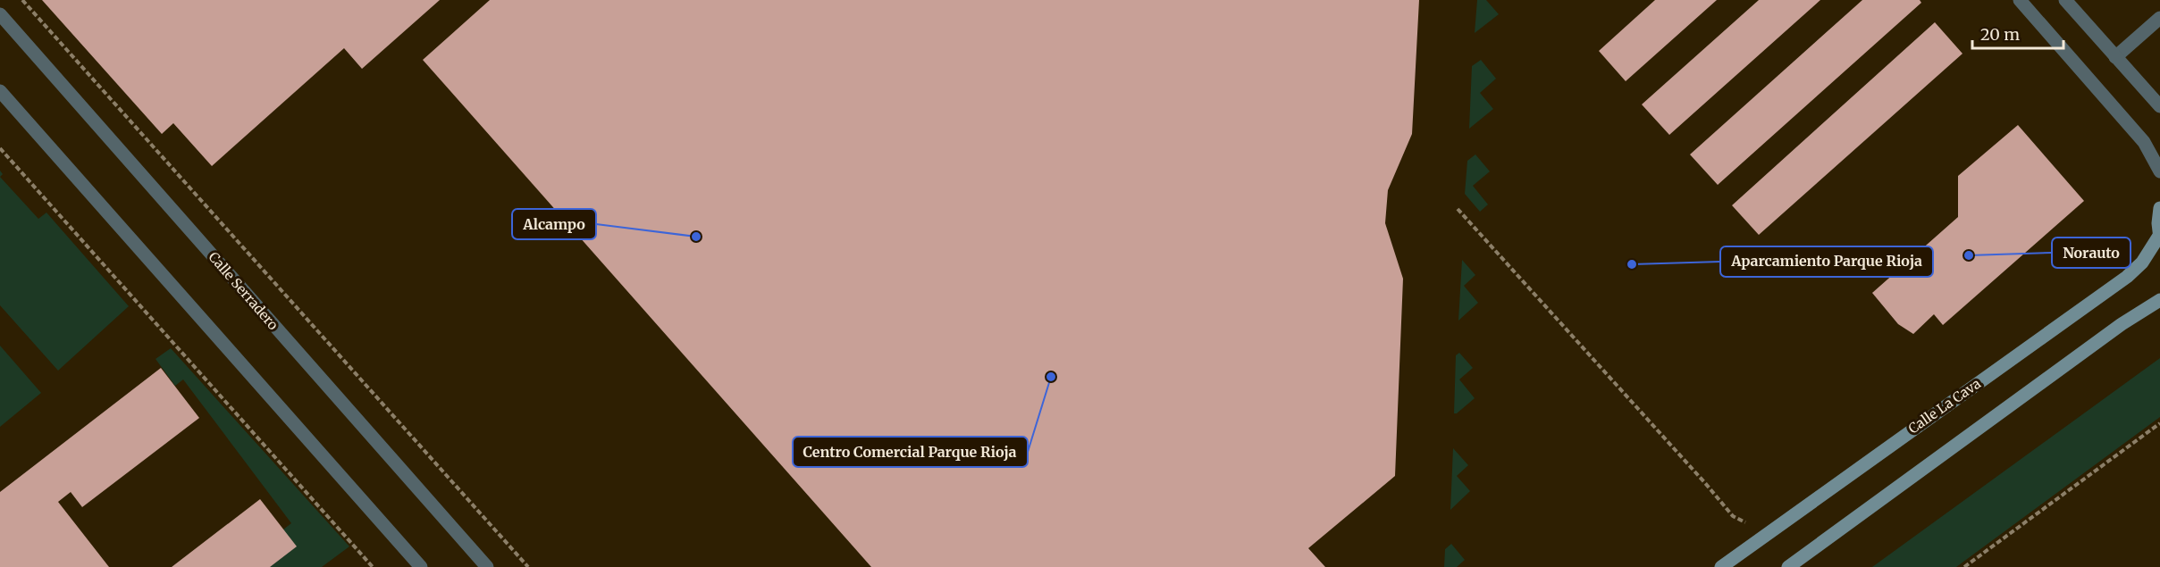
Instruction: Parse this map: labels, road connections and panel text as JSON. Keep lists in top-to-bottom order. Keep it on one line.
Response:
{"streets":{"main road":["Calle La Cava"],"street":["Calle Serradero"]},"places":["Alcampo","Norauto","Aparcamiento Parque Rioja","Centro Comercial Parque Rioja"],"scale_bar":"20 m"}
